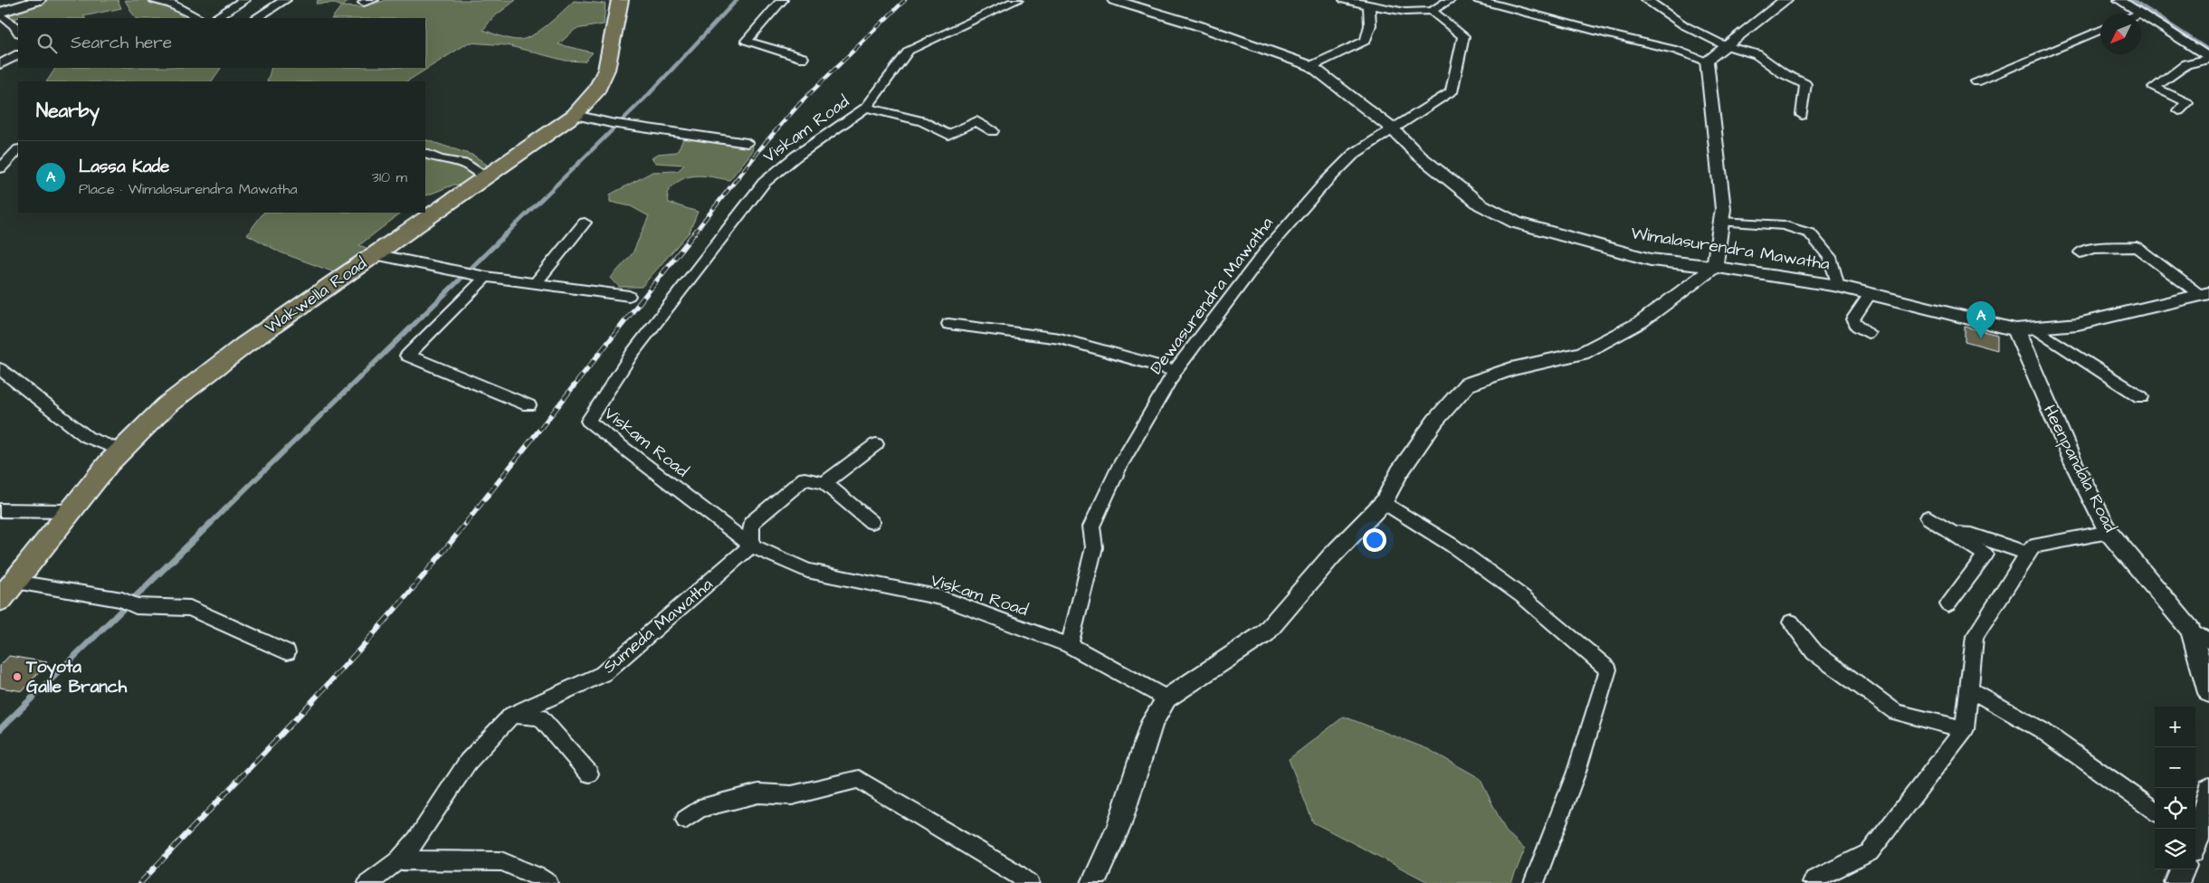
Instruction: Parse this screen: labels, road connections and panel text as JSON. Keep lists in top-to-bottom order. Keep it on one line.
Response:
{"streets":{"main road":["Wakwella Road"],"street":["Viskam Road","Wimalasurendra Mawatha","Dewasurendra Mawatha","Heenpandala Road","Sumeda Mawatha"]},"crossings":[["Viskam Road","Dewasurendra Mawatha"],["Viskam Road","Sumeda Mawatha"],["Wimalasurendra Mawatha","Dewasurendra Mawatha"],["Wimalasurendra Mawatha","Heenpandala Road"]],"places":["Toyota Galle Branch"],"north":"bottom left","page":{"search":"Search here","heading":"Nearby","list":[{"mark":"A","name":"Lassa Kade","note":"Place · Wimalasurendra Mawatha","value":"310 m"}],"pins":"A","map_buttons":["+","−"]}}
